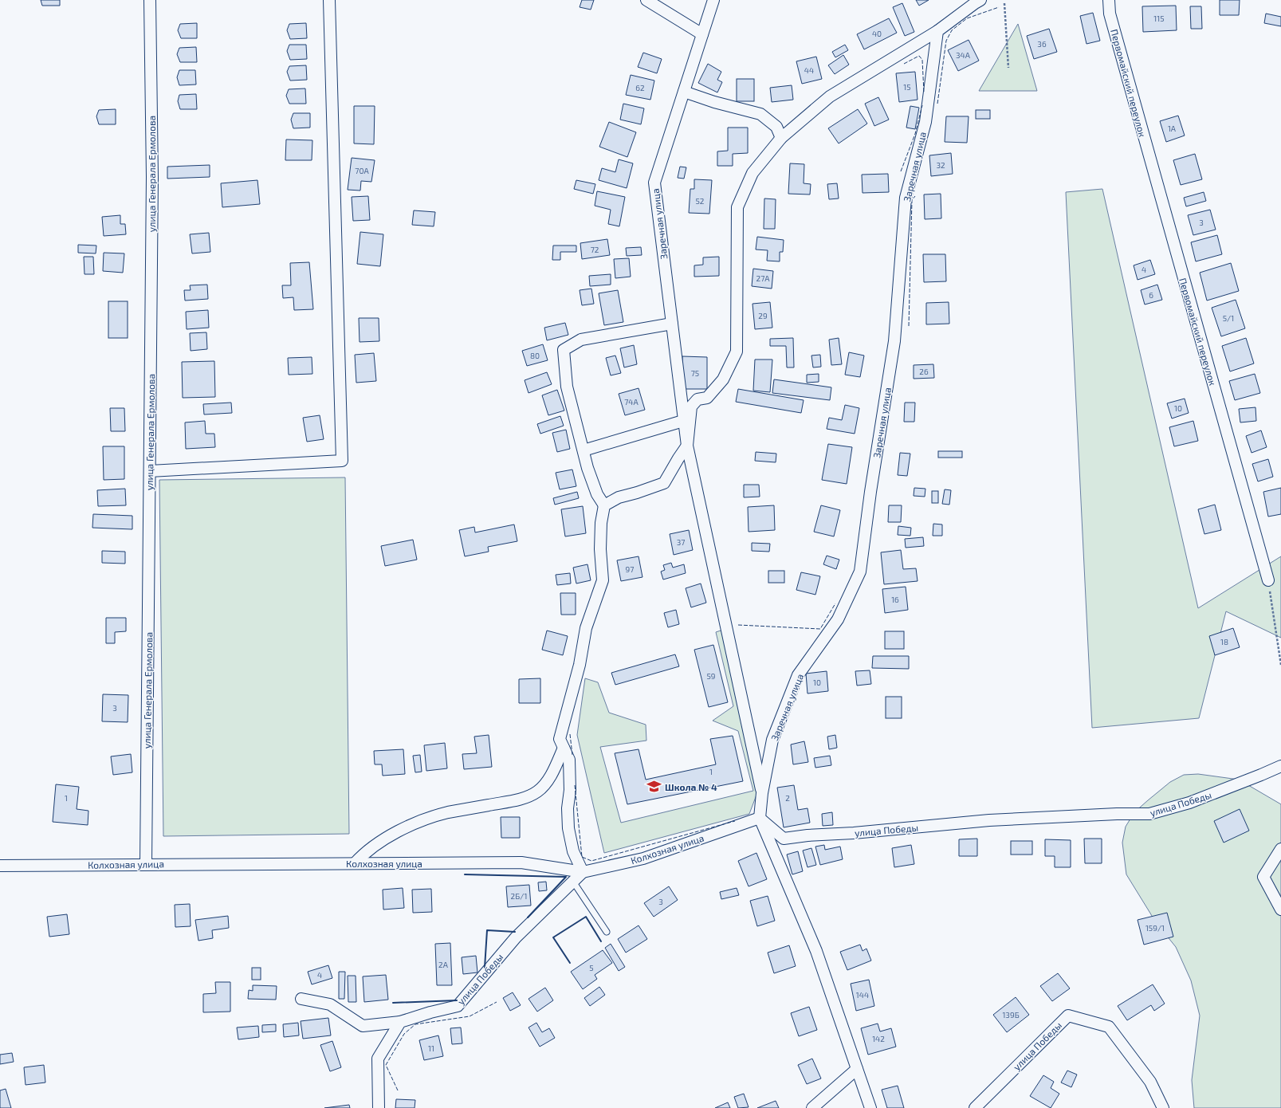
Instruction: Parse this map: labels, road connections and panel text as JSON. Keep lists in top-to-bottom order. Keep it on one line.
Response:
{"streets":{"street":["Первомайский переулок","Заречная улица","улица Генерала Ермолова","улица Победы","Колхозная улица"]},"crossings":[["Заречная улица","улица Победы"],["Заречная улица","Колхозная улица"],["улица Генерала Ермолова","Колхозная улица"],["улица Победы","Колхозная улица"]],"places":{"school or university":["Школа № 4"]},"house_numbers":["115","40","36","34А","44","15","62","1А","32","70А","52","3","72","4","27А","6","29","5/1","80","26","75","74А","10","37","97","16","18","59","10","3","1","1","2","2Б/1","3","159/1","2А","5","4","144","139Б","142","11"]}
